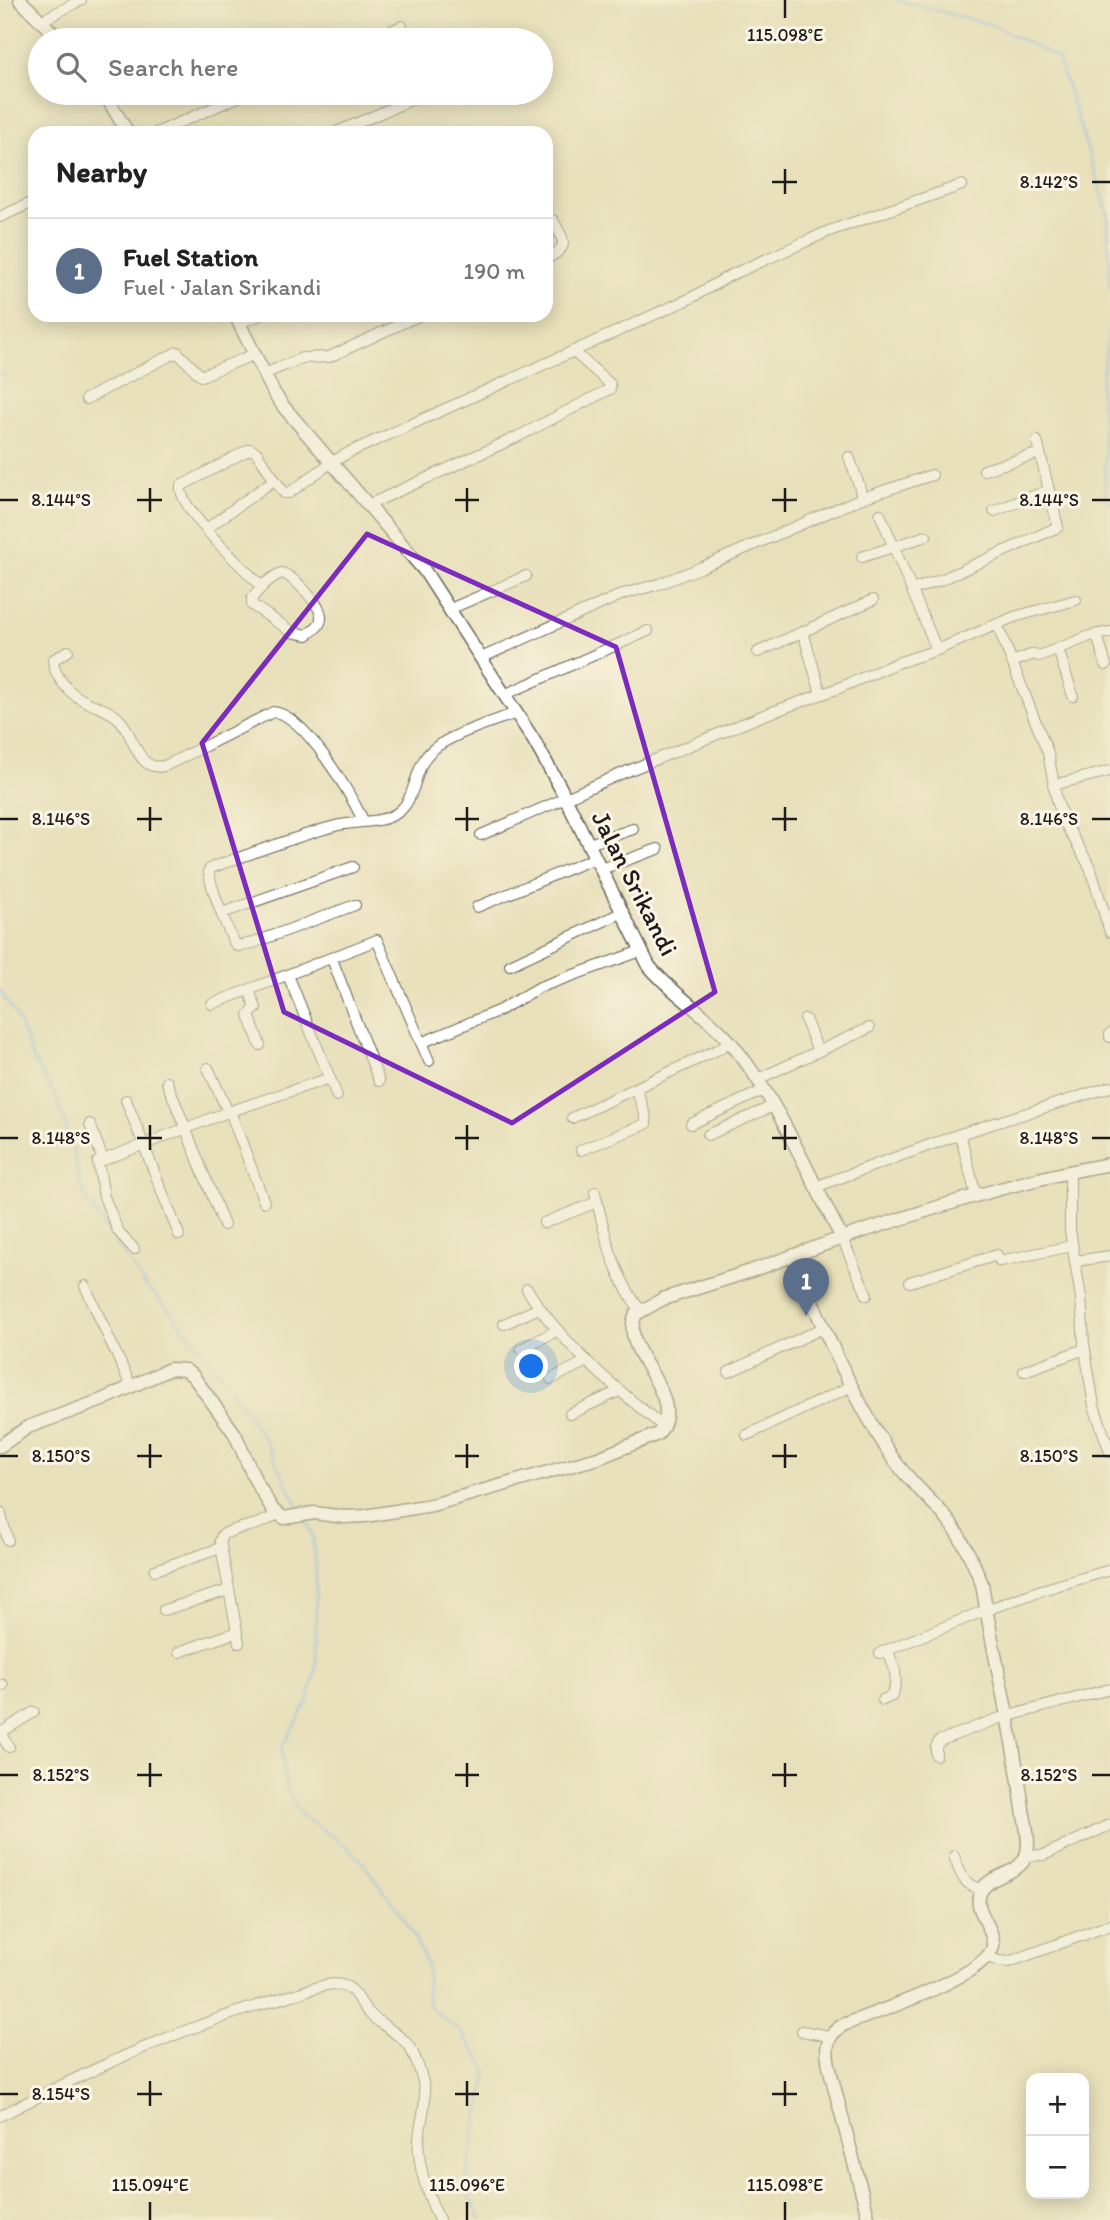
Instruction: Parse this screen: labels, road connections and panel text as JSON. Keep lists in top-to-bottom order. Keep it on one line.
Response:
{"streets":{"street":["Jalan Srikandi"]},"page":{"search":"Search here","heading":"Nearby","list":[{"mark":"1","name":"Fuel Station","note":"Fuel · Jalan Srikandi","value":"190 m"}],"pins":"1","map_buttons":["+","−"]},"coordinates":["115.098°E","8.142°S","8.144°S","8.146°S","8.148°S","8.150°S","8.152°S","8.154°S","115.094°E","115.096°E"]}
